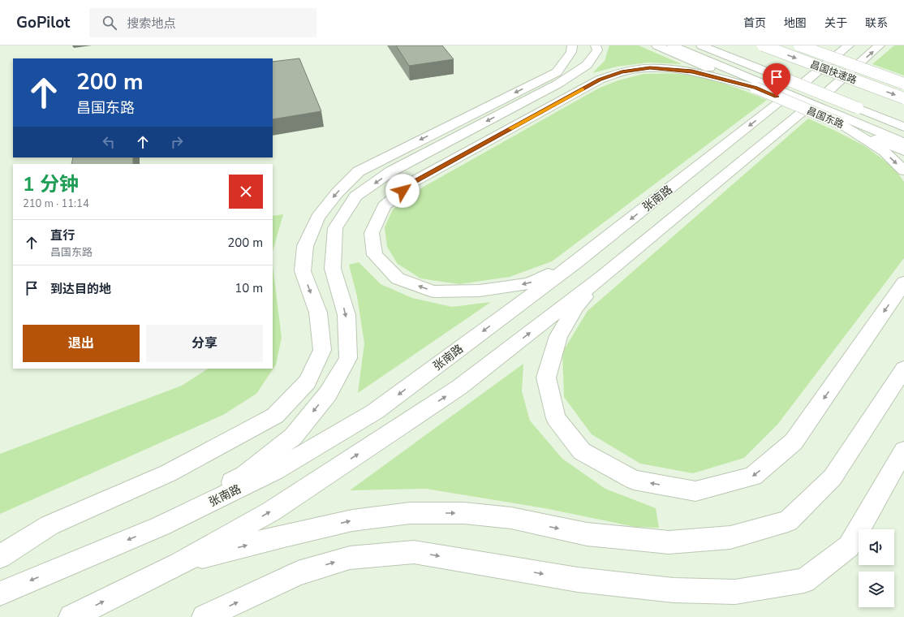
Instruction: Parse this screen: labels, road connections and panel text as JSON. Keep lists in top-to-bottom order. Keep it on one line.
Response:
{"streets":{"main road":["昌国快速路","昌国东路","张南路"]},"page":{"header":"GoPilot","search":"搜索地点","nav":["首页","地图","关于","联系"],"turn":["200 m","昌国东路"],"heading":["1 分钟","210 m · 11:14"],"list":[{"name":"直行","note":"昌国东路","value":"200 m"},{"name":"到达目的地","value":"10 m"}],"buttons":["退出","分享"]}}
